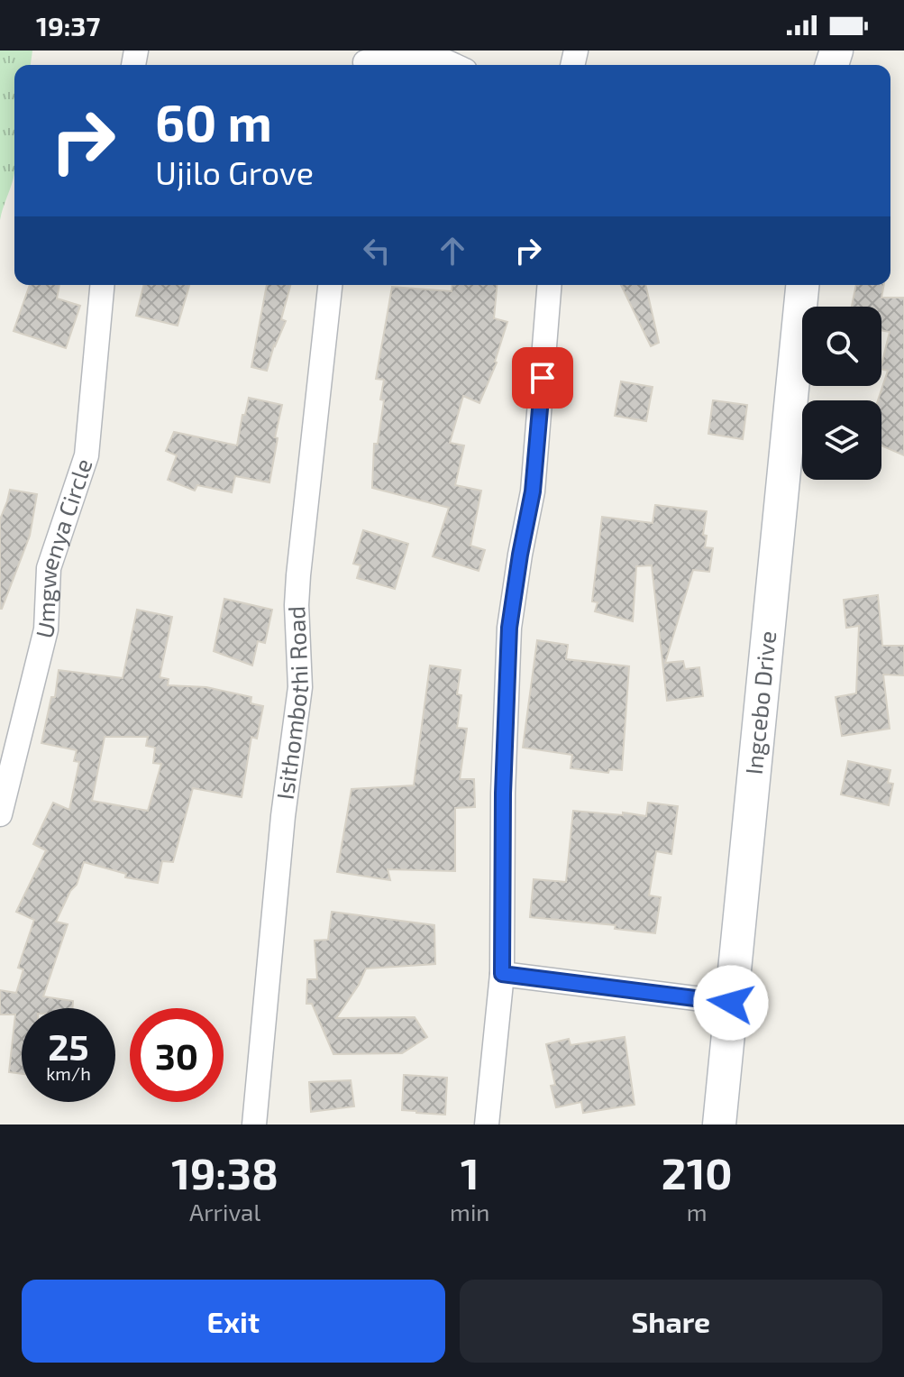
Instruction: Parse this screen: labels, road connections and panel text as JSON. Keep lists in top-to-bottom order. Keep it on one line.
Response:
{"streets":{"main road":["Ingcebo Drive"],"street":["Umgwenya Circle","Isithombothi Road"]},"page":{"status":"19:37","turn":["60 m","Ujilo Grove"],"speed":"25 km/h","limit":"30","eta":["19:38","Arrival","1","min","210","m"],"buttons":["Exit","Share"]}}
